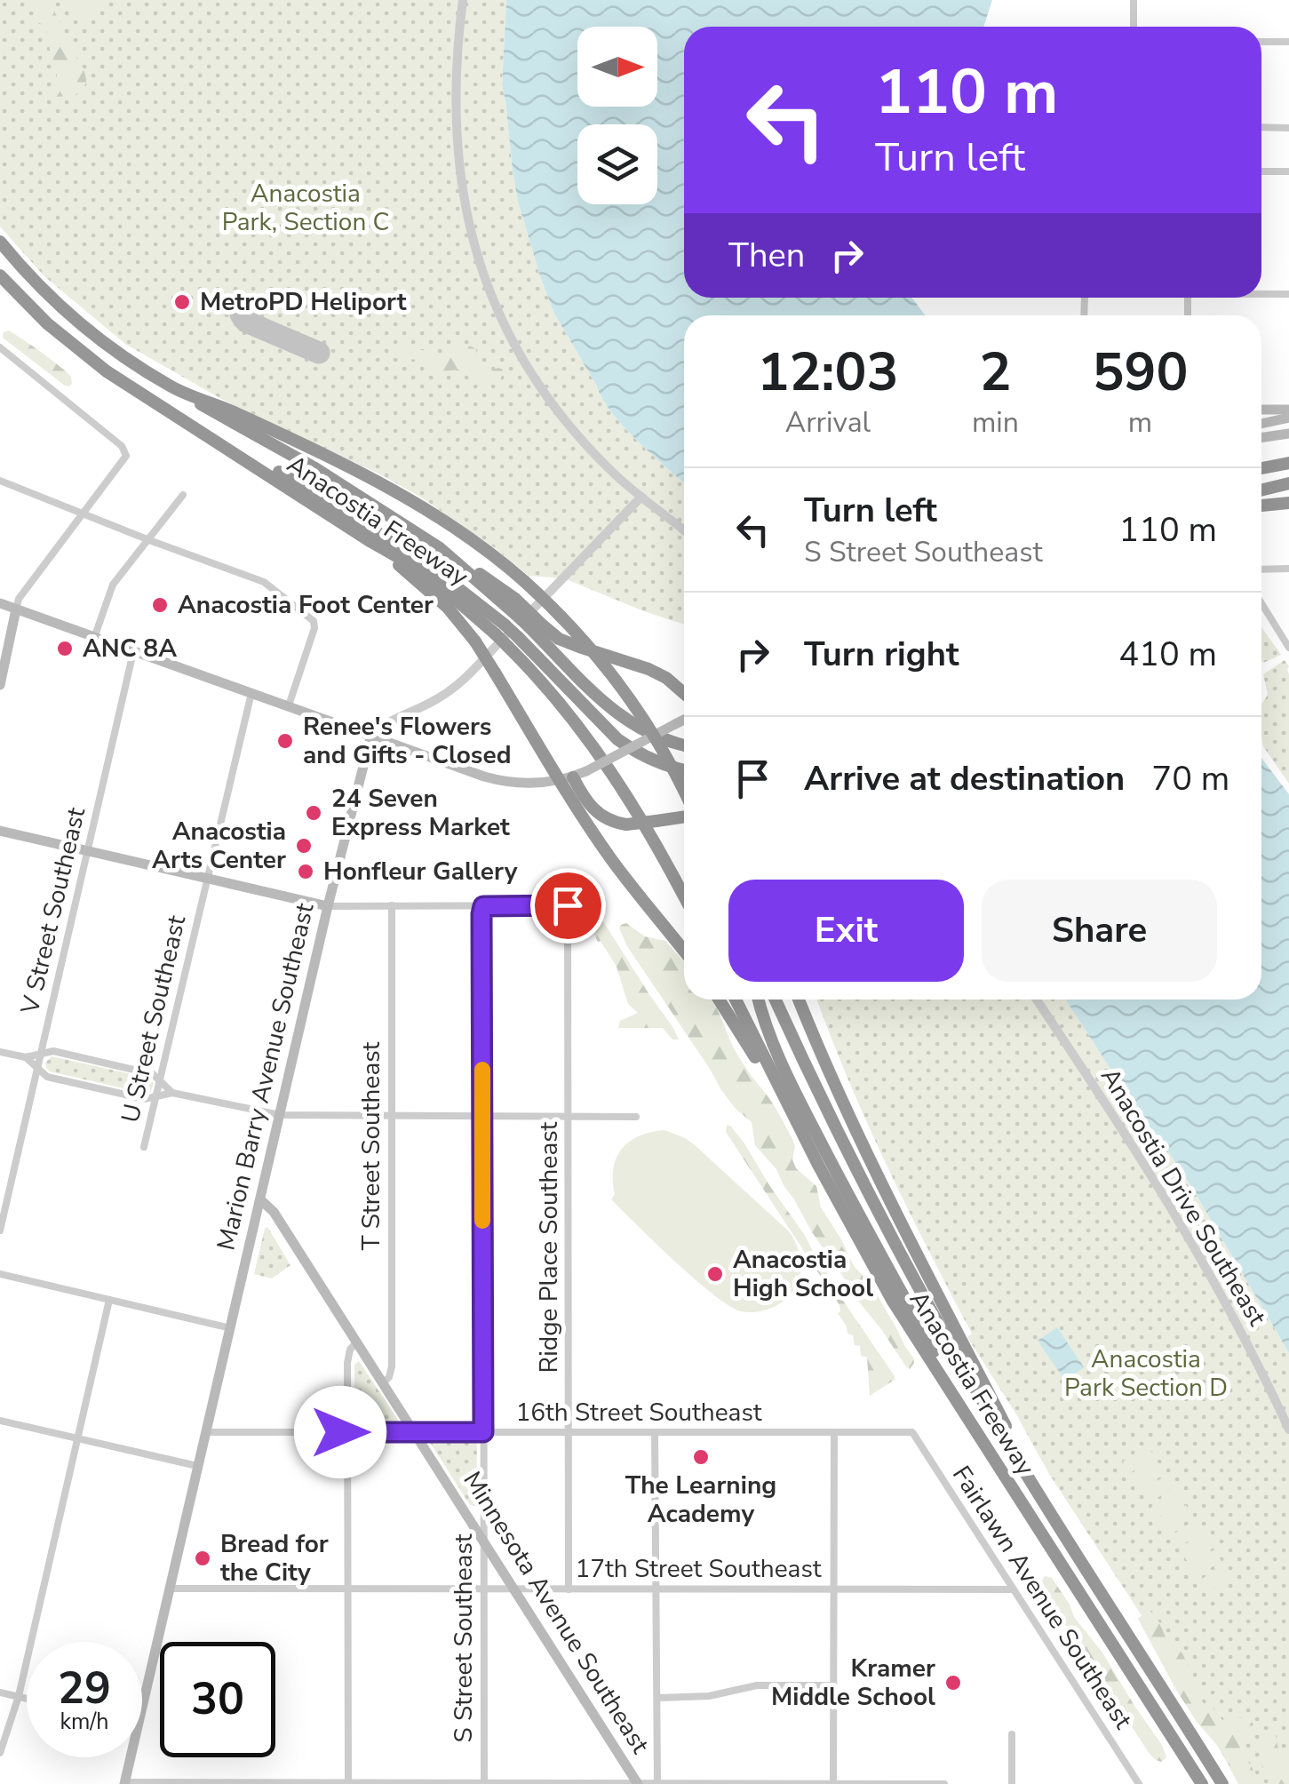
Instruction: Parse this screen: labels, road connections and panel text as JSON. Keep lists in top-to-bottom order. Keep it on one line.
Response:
{"streets":{"highway":["Anacostia Freeway"],"main road":["Marion Barry Avenue Southeast","Minnesota Avenue Southeast"],"street":["V Street Southeast","U Street Southeast","T Street Southeast","Anacostia Drive Southeast","Ridge Place Southeast","16th Street Southeast","17th Street Southeast","Fairlawn Avenue Southeast","S Street Southeast"]},"crossings":[["Marion Barry Avenue Southeast","16th Street Southeast"],["Marion Barry Avenue Southeast","17th Street Southeast"],["Marion Barry Avenue Southeast","Minnesota Avenue Southeast"],["T Street Southeast","Minnesota Avenue Southeast"],["Ridge Place Southeast","16th Street Southeast"],["Ridge Place Southeast","17th Street Southeast"],["Ridge Place Southeast","S Street Southeast"],["16th Street Southeast","Fairlawn Avenue Southeast"],["16th Street Southeast","Minnesota Avenue Southeast"],["16th Street Southeast","S Street Southeast"],["17th Street Southeast","Fairlawn Avenue Southeast"],["17th Street Southeast","Minnesota Avenue Southeast"],["17th Street Southeast","S Street Southeast"],["Minnesota Avenue Southeast","S Street Southeast"]],"parks":["Anacostia Park, Section C","Anacostia Park Section D"],"places":["MetroPD Heliport","Anacostia Foot Center","ANC 8A","Renee's Flowers and Gifts - Closed","24 Seven Express Market","Anacostia Arts Center","Honfleur Gallery","Anacostia High School","The Learning Academy","Bread for the City","Kramer Middle School"],"north":"right","page":{"turn":["110 m","Turn left"],"then":"Then","eta":["12:03","Arrival","2","min","590","m"],"list":[{"name":"Turn left","note":"S Street Southeast","value":"110 m"},{"name":"Turn right","value":"410 m"},{"name":"Arrive at destination","value":"70 m"}],"buttons":["Exit","Share"],"speed":"29 km/h","limit":"30"}}
